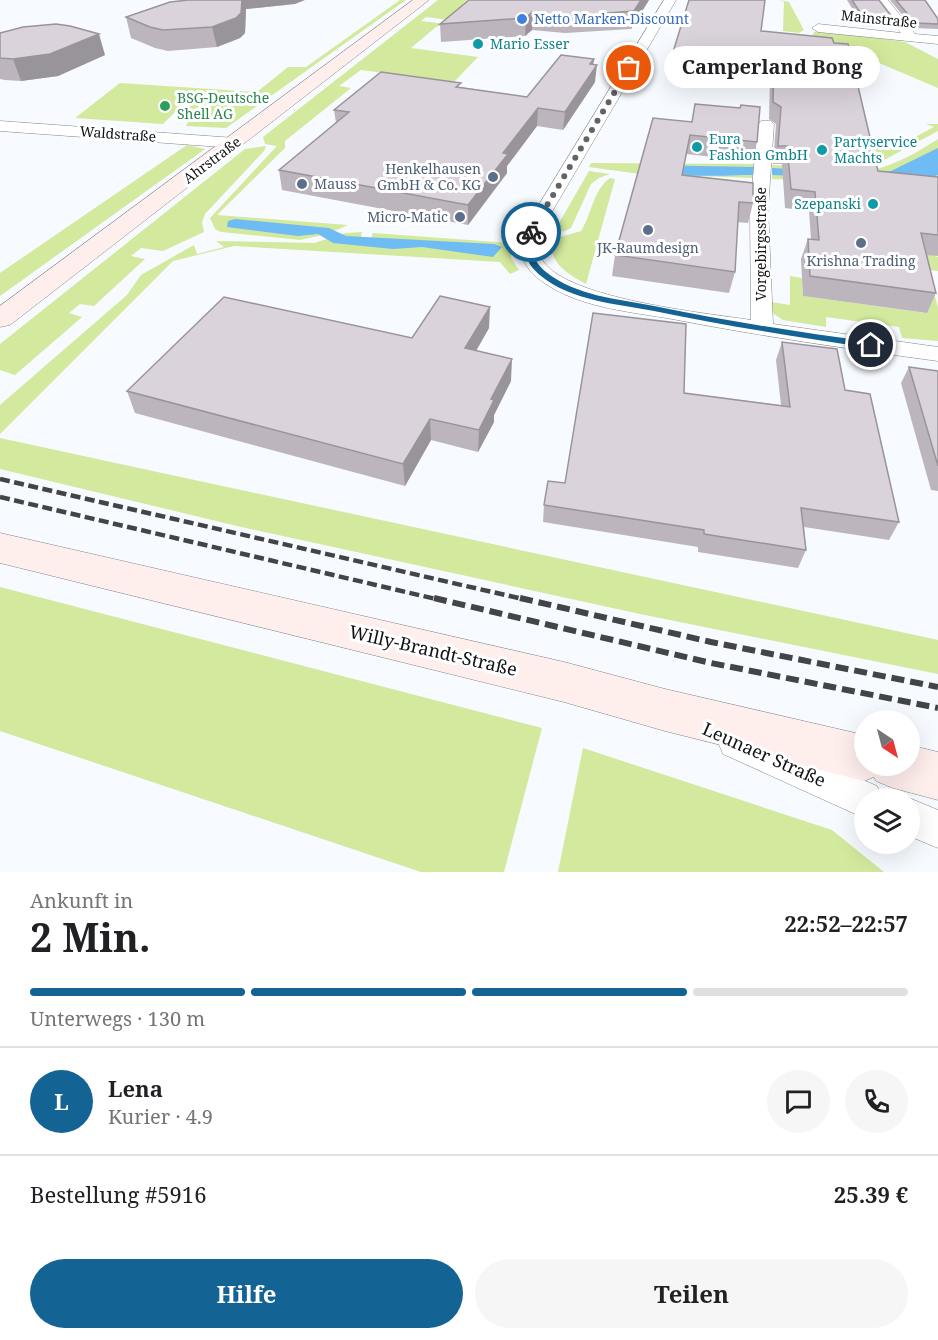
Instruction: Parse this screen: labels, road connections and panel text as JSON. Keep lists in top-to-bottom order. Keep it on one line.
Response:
{"streets":{"main road":["Ahrstraße","Willy-Brandt-Straße"],"street":["Mainstraße","Waldstraße","Vorgebirgsstraße","Leunaer Straße"]},"crossings":[["Waldstraße","Ahrstraße"],["Willy-Brandt-Straße","Leunaer Straße"]],"places":["Netto Marken-Discount","Mario Esser","Camperland Bong","BSG-Deutsche Shell AG","Eura Fashion GmbH","Partyservice Machts","Henkelhausen GmbH & Co. KG","Mauss","Szepanski","Micro-Matic","JK-Raumdesign","Krishna Trading"],"north":"bottom right","page":{"bubble":"Camperland Bong","heading":["2 Min.","Ankunft in","22:52–22:57"],"panel":["Lena","Kurier · 4.9","Bestellung #5916","25.39 €"],"bar":"Unterwegs · 130 m","round":"L","buttons":["Hilfe","Teilen"]}}
